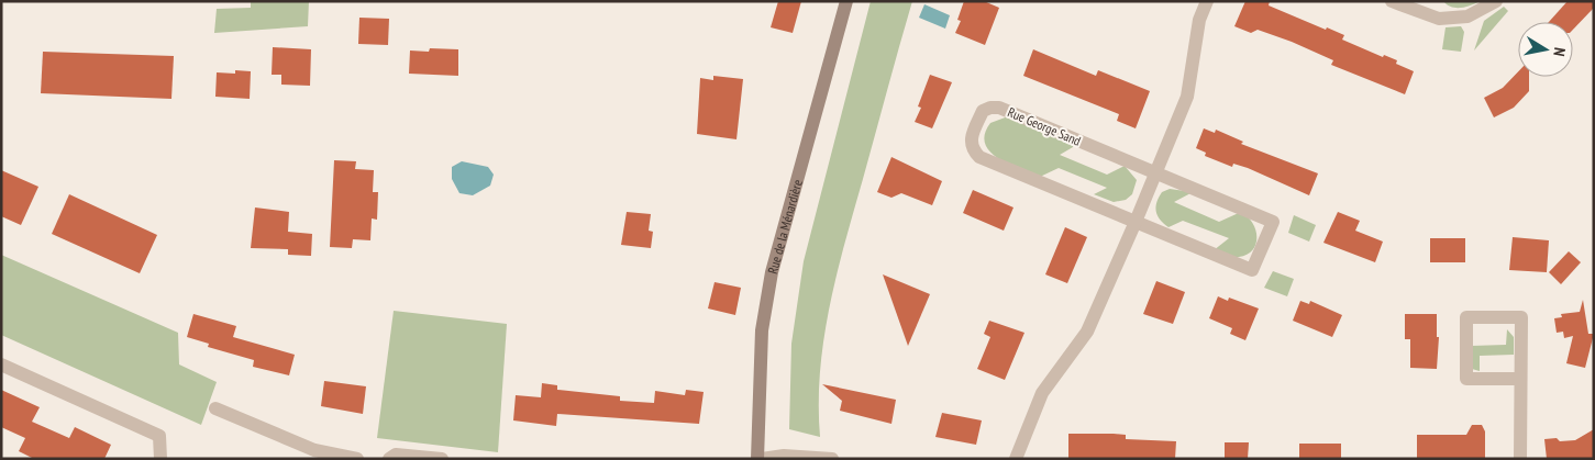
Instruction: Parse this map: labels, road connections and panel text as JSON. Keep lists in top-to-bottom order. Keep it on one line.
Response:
{"streets":{"main road":["Rue de la Ménardière"],"street":["Rue George Sand"]},"north":"right"}
